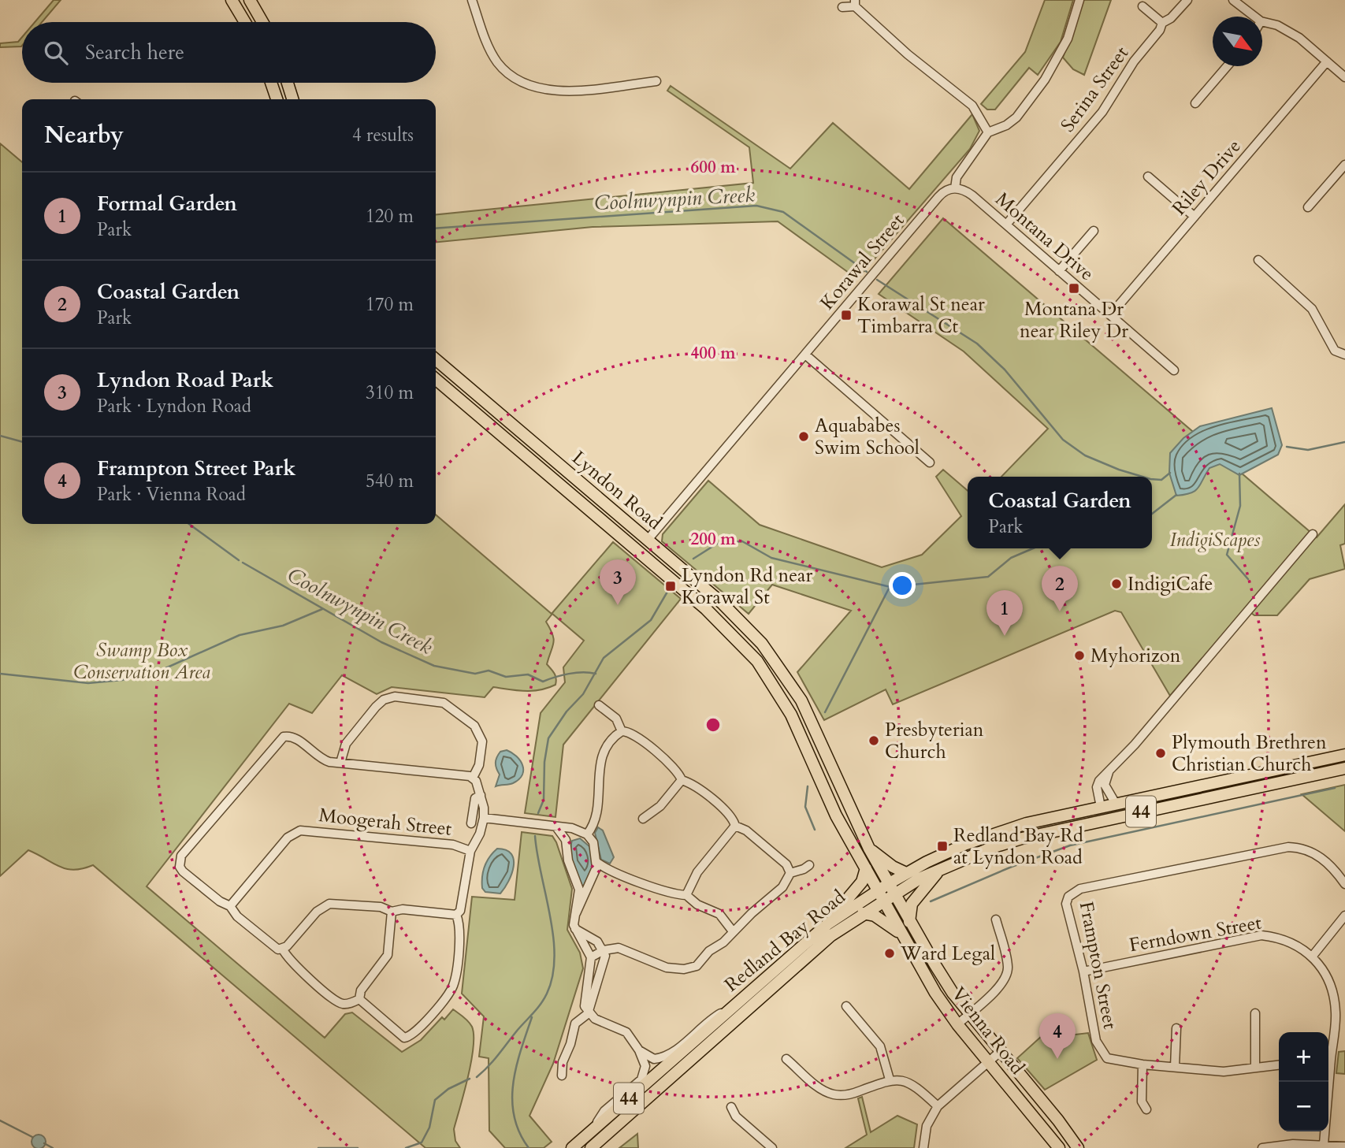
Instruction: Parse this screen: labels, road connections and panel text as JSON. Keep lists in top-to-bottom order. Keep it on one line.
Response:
{"streets":{"main road":["Lyndon Road","44","Redland Bay Road","Vienna Road"],"street":["Serina Street","Riley Drive","Montana Drive","Korawal Street","Moogerah Street","Ferndown Street","Frampton Street"]},"crossings":[["Serina Street","Montana Drive"],["Riley Drive","Montana Drive"],["Montana Drive","Korawal Street"],["Korawal Street","Lyndon Road"],["Lyndon Road","Redland Bay Road"],["Lyndon Road","Vienna Road"],["Ferndown Street","Frampton Street"],["Redland Bay Road","Vienna Road"]],"water":["Coolnwynpin Creek"],"parks":["IndigiScapes","Swamp Box Conservation Area"],"places":{"transit":["Montana Dr near Riley Dr","Korawal St near Timbarra Ct","Lyndon Rd near Korawal St","Redland Bay Rd at Lyndon Road"],"other":["Aquababes Swim School","IndigiCafe","Myhorizon","Presbyterian Church","Plymouth Brethren Christian Church","Ward Legal"]},"north":"bottom right","page":{"search":"Search here","heading":["Nearby","4 results"],"list":[{"mark":"1","name":"Formal Garden","note":"Park","value":"120 m"},{"mark":"2","name":"Coastal Garden","note":"Park","value":"170 m"},{"mark":"3","name":"Lyndon Road Park","note":"Park · Lyndon Road","value":"310 m"},{"mark":"4","name":"Frampton Street Park","note":"Park · Vienna Road","value":"540 m"}],"popup":["Coastal Garden","Park"],"pins":["3","2","1","4"],"map_buttons":["+","−"]},"rings":["600 m","400 m","200 m"]}
